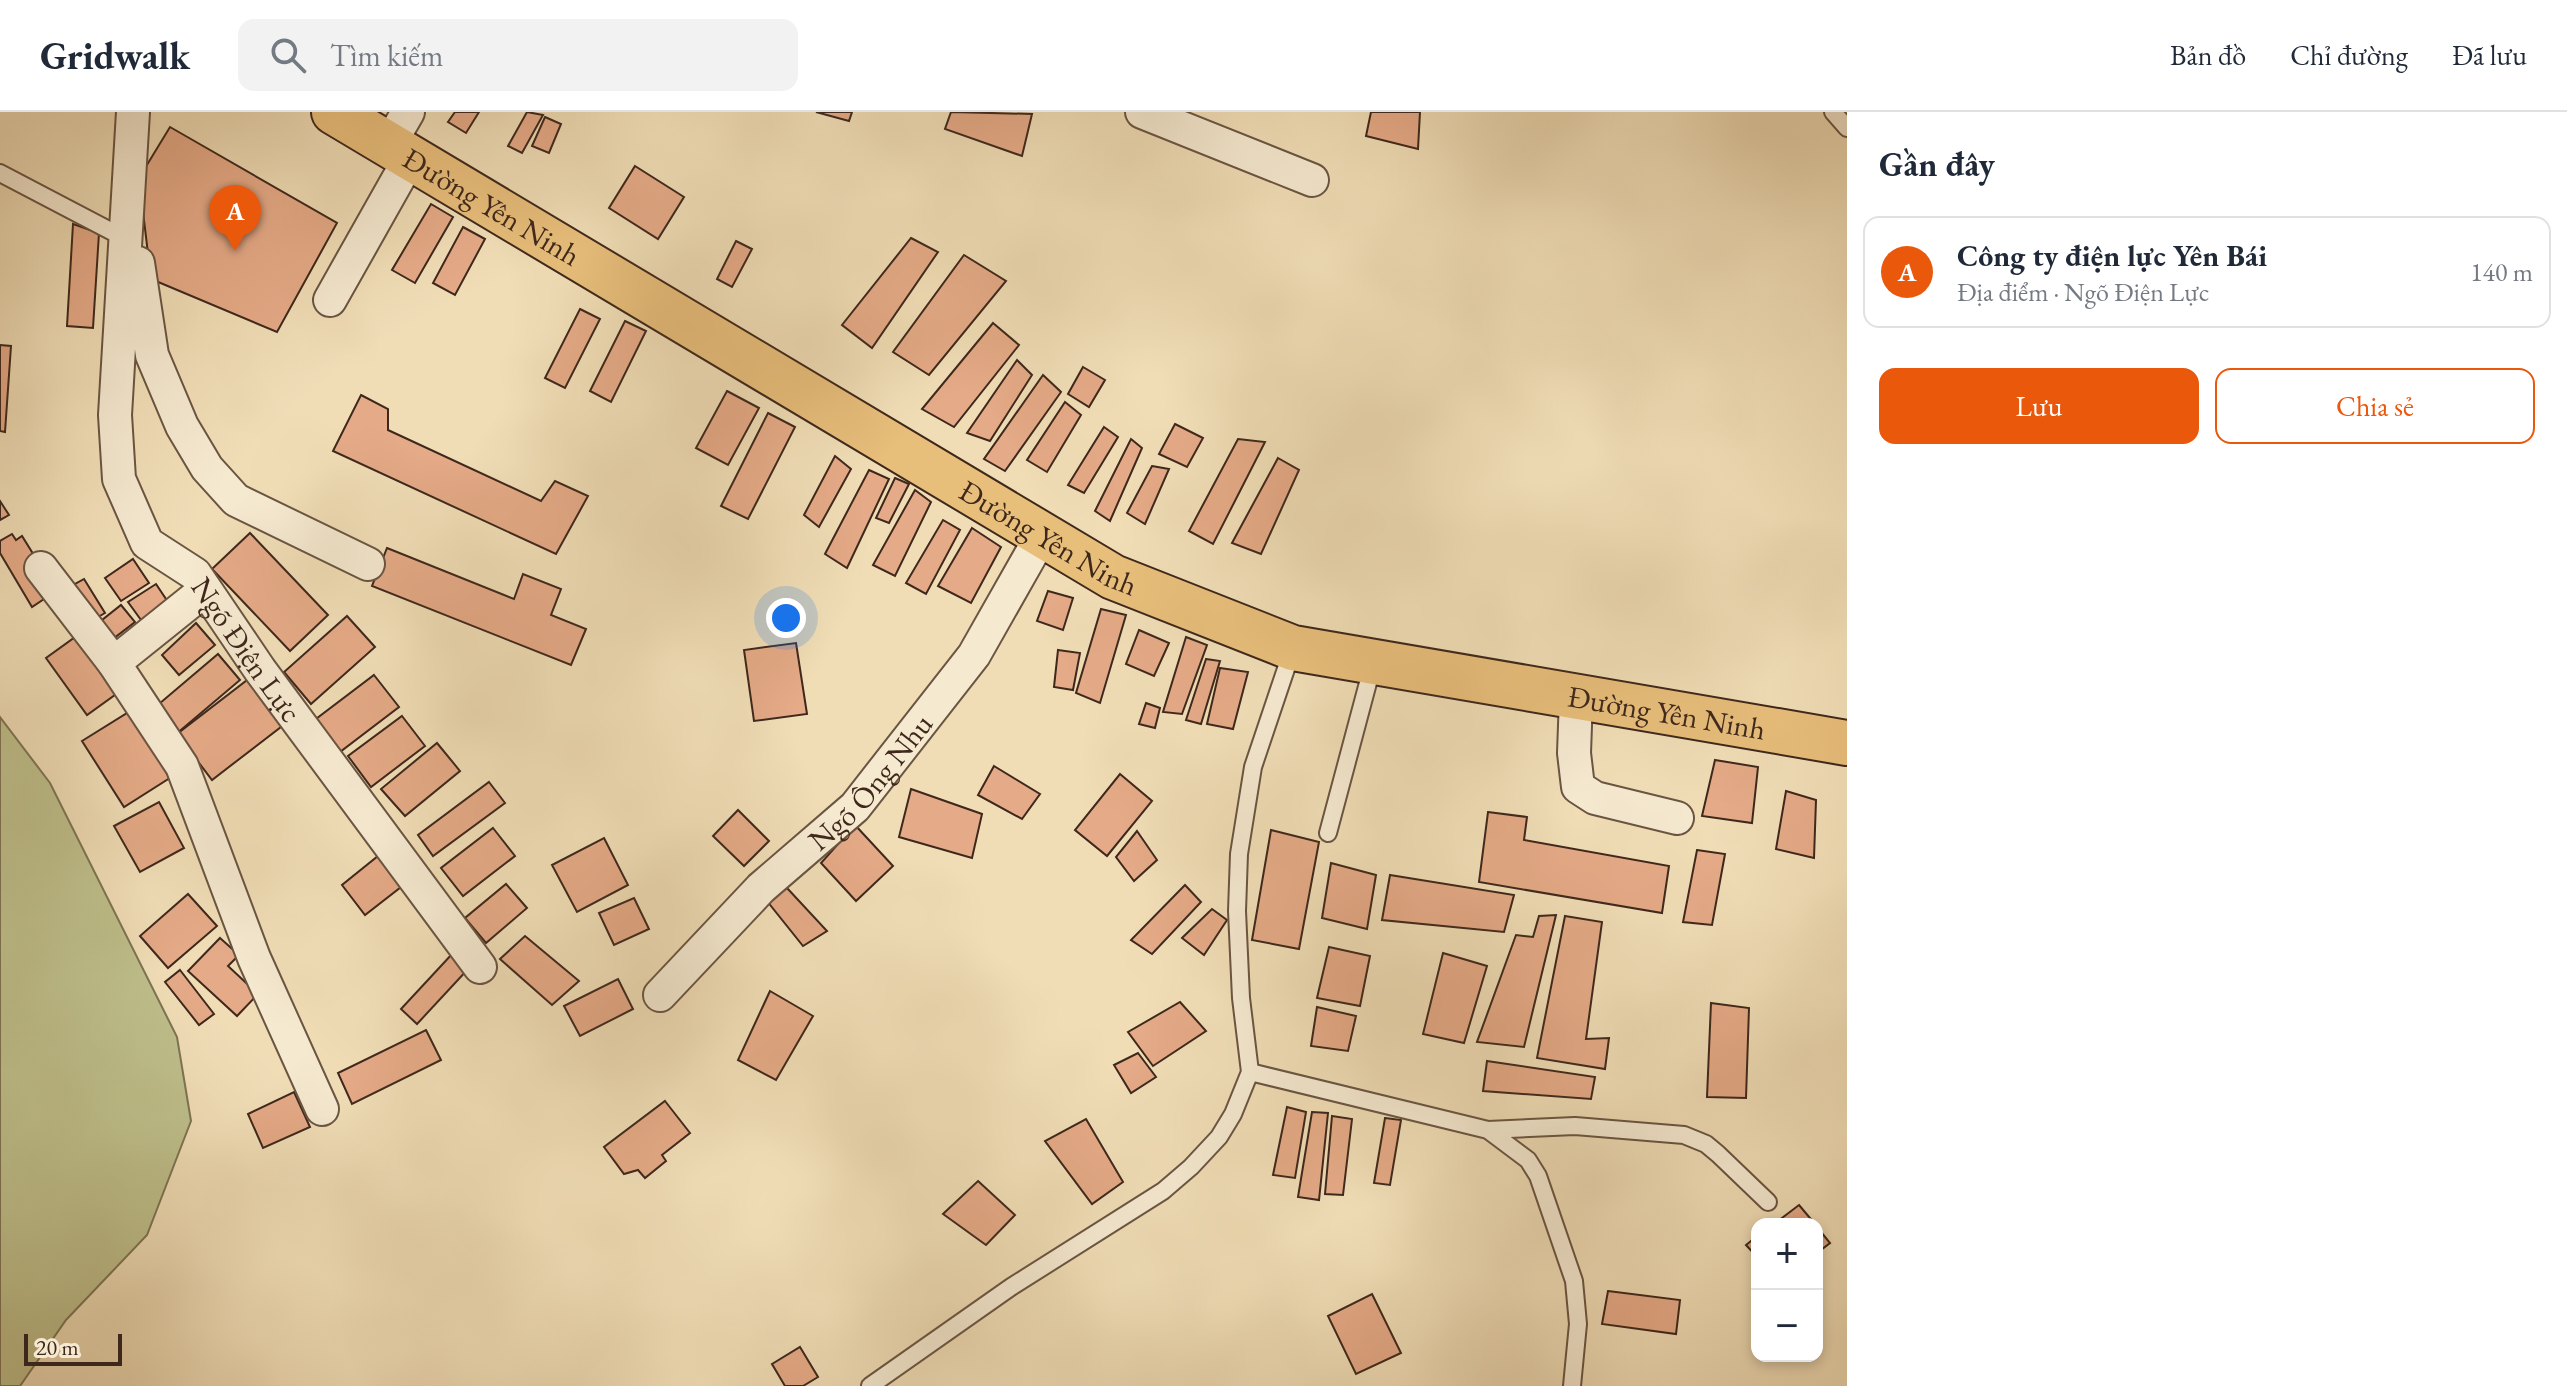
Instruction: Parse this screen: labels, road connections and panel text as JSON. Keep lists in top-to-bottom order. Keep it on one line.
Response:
{"streets":{"main road":["Đường Yên Ninh"],"street":["Ngõ Điện Lực","Ngõ Ông Nhu"]},"crossings":[["Đường Yên Ninh","Ngõ Ông Nhu"]],"scale_bar":"20 m","page":{"header":"Gridwalk","search":"Tìm kiếm","nav":["Bản đồ","Chỉ đường","Đã lưu"],"heading":"Gần đây","pins":"A","list":[{"mark":"A","name":"Công ty điện lực Yên Bái","note":"Địa điểm · Ngõ Điện Lực","value":"140 m"}],"buttons":["Lưu","Chia sẻ"],"map_buttons":["+","−"],"scale":"20 m"}}
